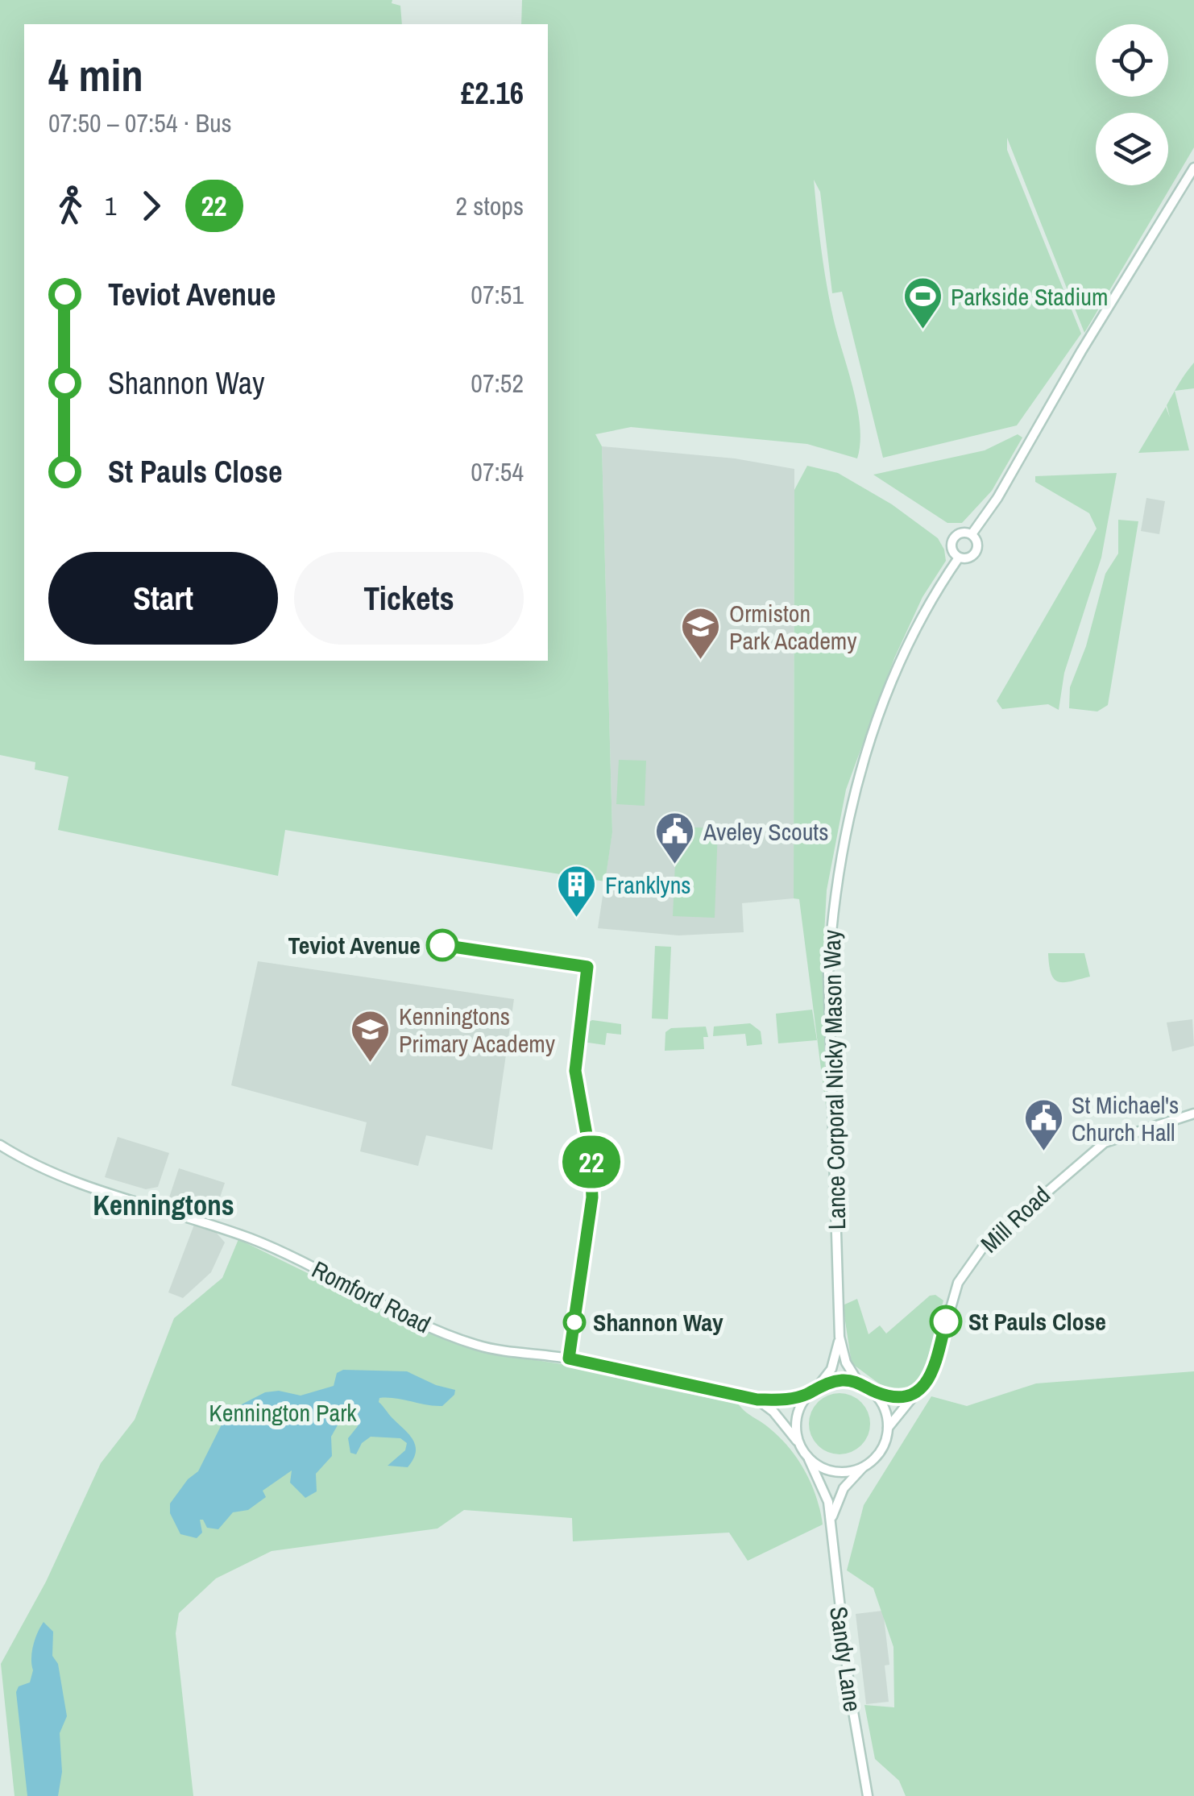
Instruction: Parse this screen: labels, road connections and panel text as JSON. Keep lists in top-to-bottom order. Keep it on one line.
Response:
{"streets":{"main road":["Lance Corporal Nicky Mason Way","Mill Road","Romford Road","Sandy Lane"]},"crossings":[["Lance Corporal Nicky Mason Way","Mill Road"],["Lance Corporal Nicky Mason Way","Romford Road"],["Lance Corporal Nicky Mason Way","Sandy Lane"],["Mill Road","Romford Road"],["Mill Road","Sandy Lane"],["Romford Road","Sandy Lane"]],"districts":["Kenningtons"],"parks":["Kennington Park"],"places":{"sports":["Parkside Stadium"],"school or university":["Ormiston Park Academy","Kenningtons Primary Academy"],"public building":["Aveley Scouts","St Michael's Church Hall"],"building":["Franklyns"],"other":["Teviot Avenue","St Pauls Close","Shannon Way"]},"lines":["bus line 22"],"page":{"on_map":"22","heading":["4 min","07:50 – 07:54 · Bus","£2.16"],"legs":["1","22","2 stops"],"list":[{"name":"Teviot Avenue","value":"07:51"},{"name":"Shannon Way","value":"07:52"},{"name":"St Pauls Close","value":"07:54"}],"buttons":["Start","Tickets"]}}
